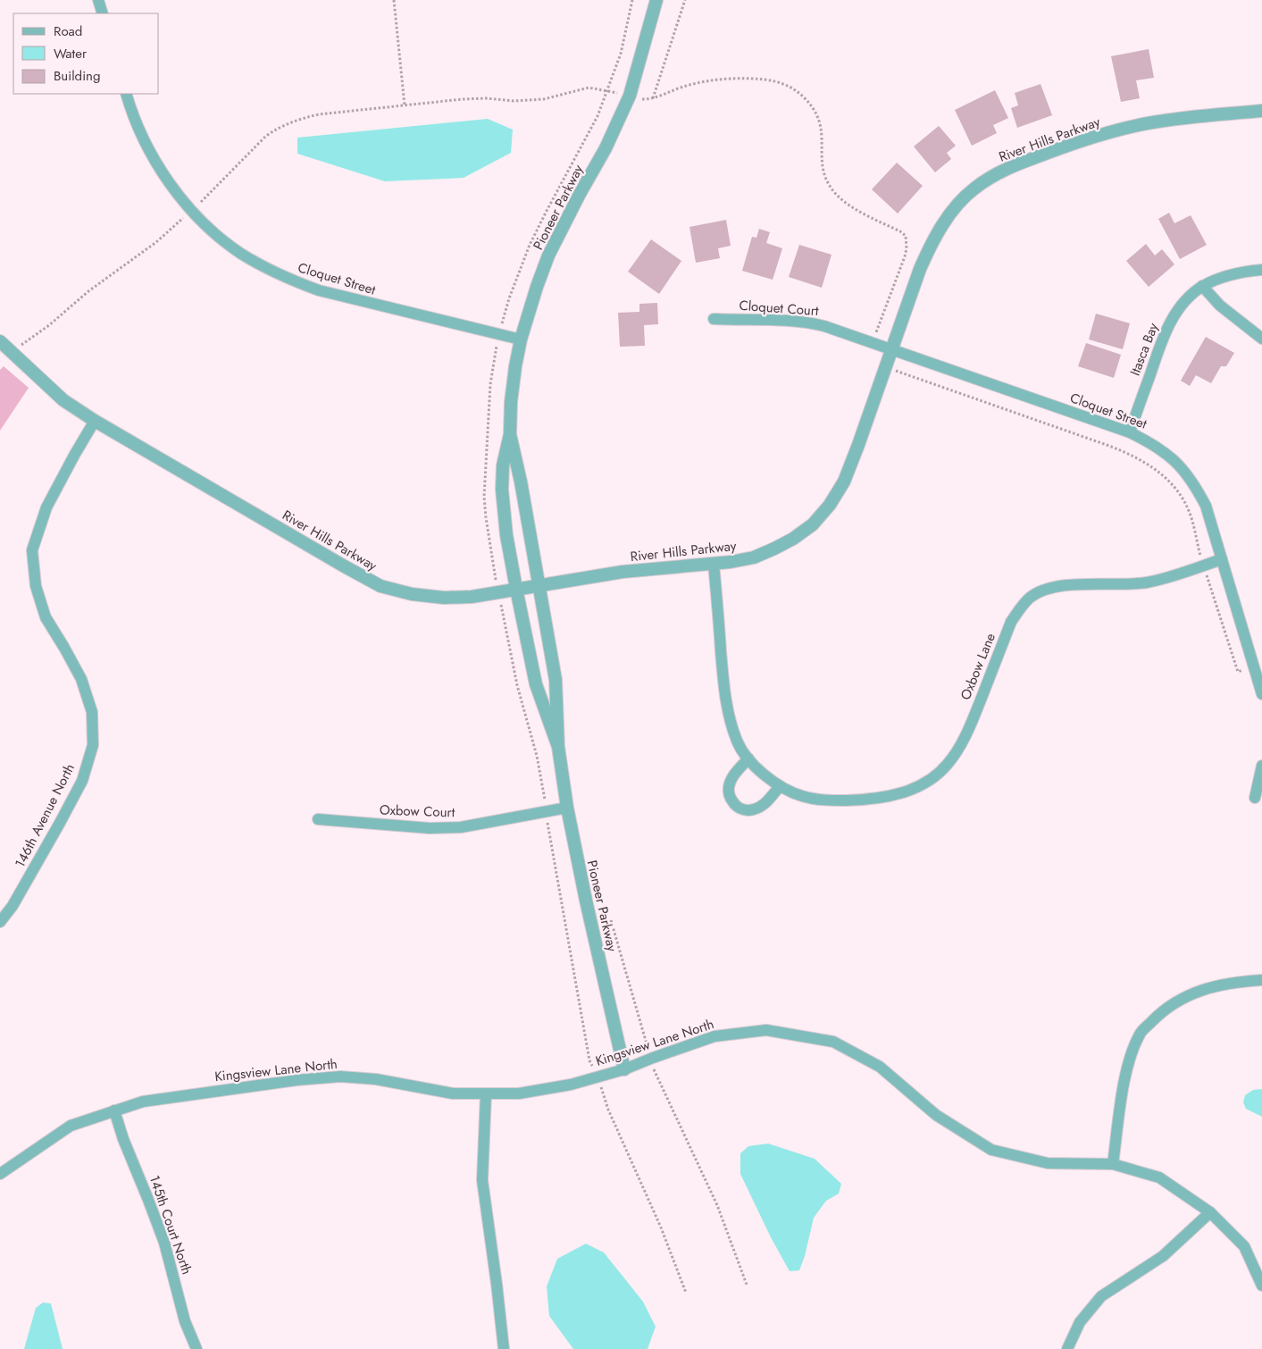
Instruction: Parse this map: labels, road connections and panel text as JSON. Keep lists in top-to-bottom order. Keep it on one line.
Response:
{"streets":{"street":["River Hills Parkway","Pioneer Parkway","Cloquet Street","Cloquet Court","Itasca Bay","Oxbow Lane","Oxbow Court","146th Avenue North","Kingsview Lane North","145th Court North"]},"crossings":[["River Hills Parkway","Pioneer Parkway"],["River Hills Parkway","Cloquet Street"],["River Hills Parkway","Cloquet Court"],["River Hills Parkway","Oxbow Lane"],["River Hills Parkway","146th Avenue North"],["Pioneer Parkway","Cloquet Street"],["Pioneer Parkway","Oxbow Court"],["Pioneer Parkway","Kingsview Lane North"],["Cloquet Street","Cloquet Court"],["Cloquet Street","Itasca Bay"],["Cloquet Street","Oxbow Lane"],["Kingsview Lane North","145th Court North"]],"legend":["Road","Water","Building"]}
